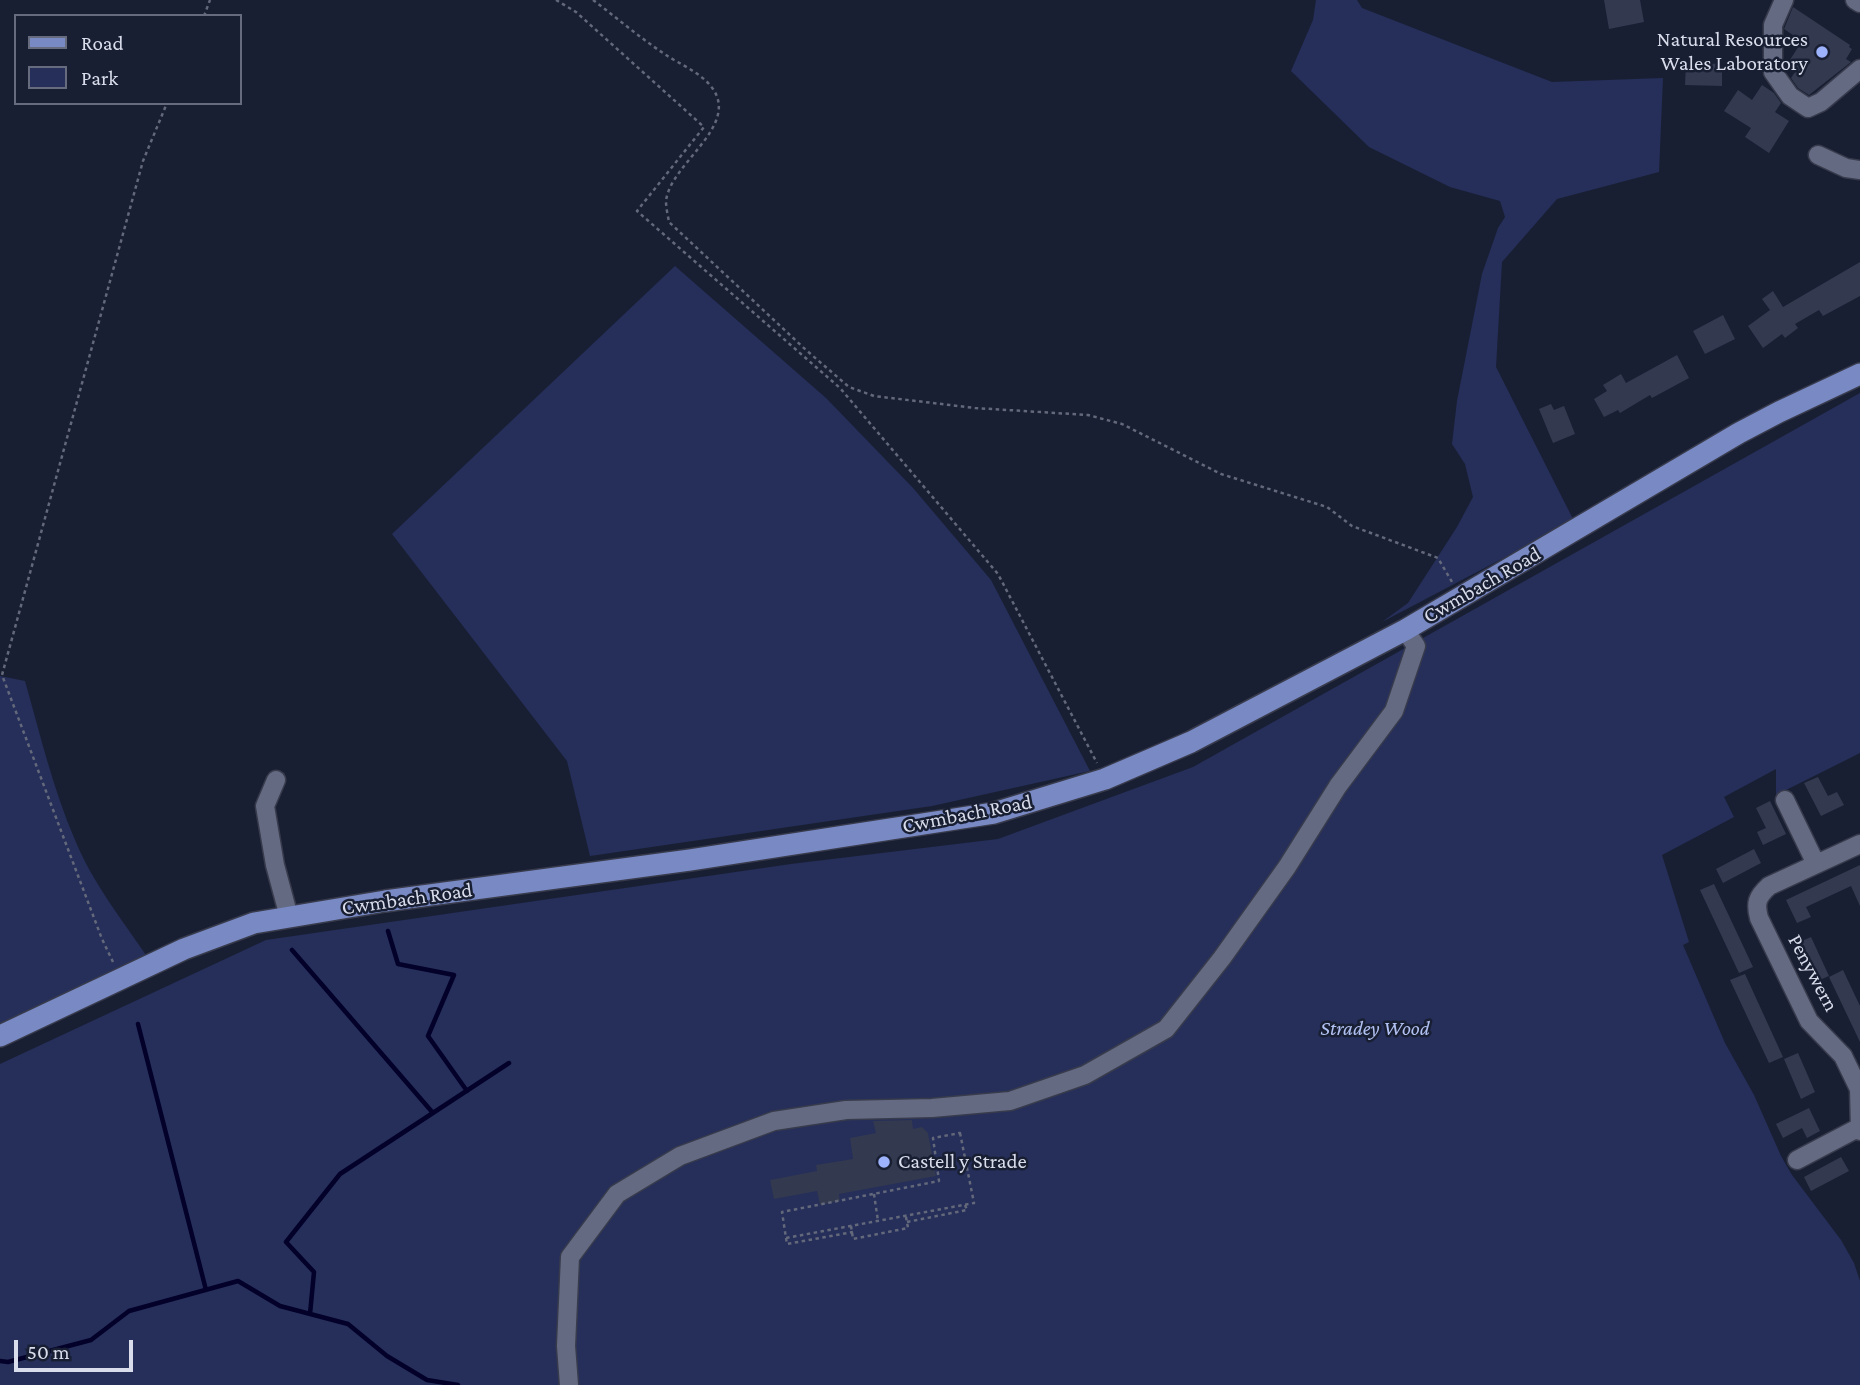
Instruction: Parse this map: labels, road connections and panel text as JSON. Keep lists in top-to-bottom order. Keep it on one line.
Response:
{"streets":{"main road":["Cwmbach Road"],"street":["Penywern"]},"parks":["Stradey Wood"],"places":["Natural Resources Wales Laboratory","Castell y Strade"],"legend":["Road","Park"],"scale_bar":"50 m"}
